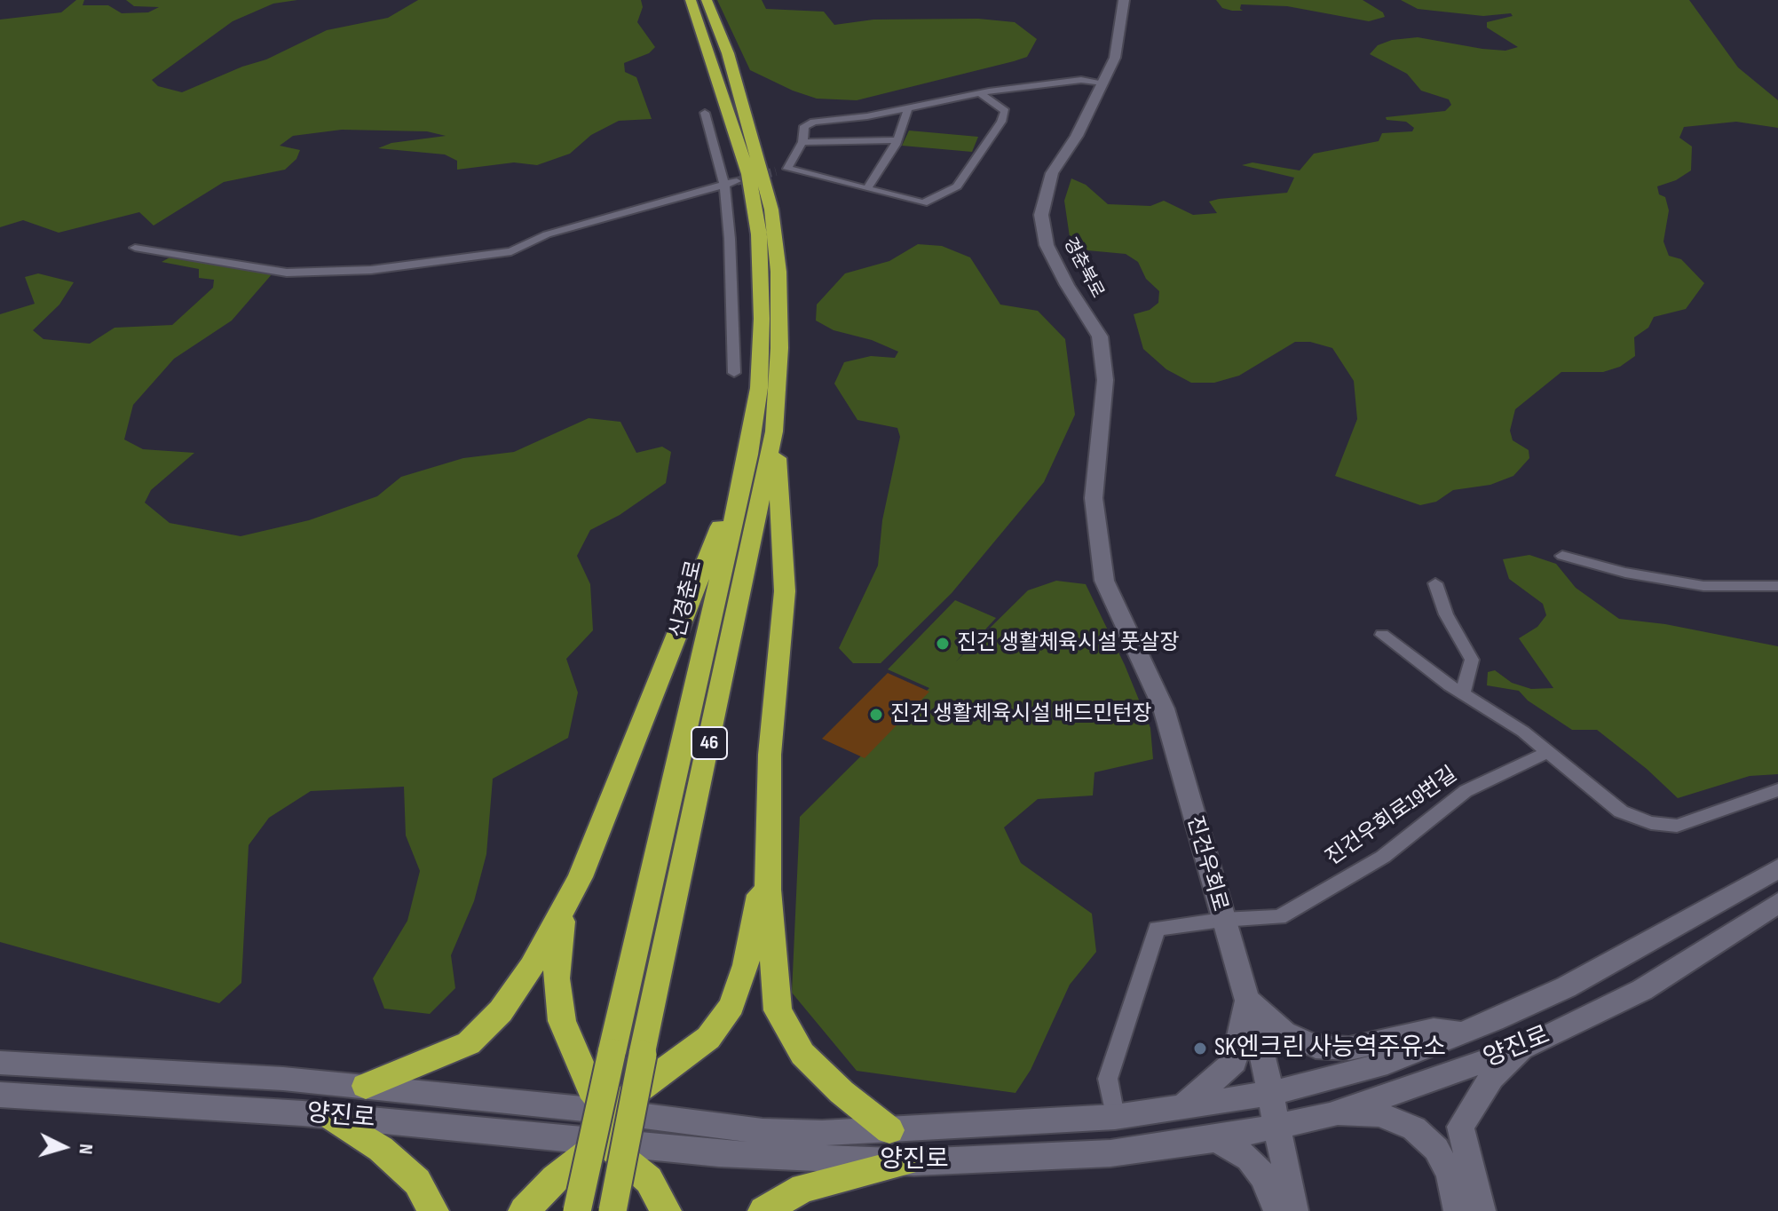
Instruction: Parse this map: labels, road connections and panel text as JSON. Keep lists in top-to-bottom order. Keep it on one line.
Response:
{"streets":{"highway":["신경춘로","46"],"main road":["경춘북로","진건우회로","양진로"],"street":["진건우회로19번길"]},"crossings":[["경춘북로","진건우회로"],["진건우회로19번길","진건우회로"],["진건우회로19번길","양진로"],["진건우회로","양진로"]],"places":["진건 생활체육시설 풋살장","진건 생활체육시설 배드민턴장","SK엔크린 사능역주유소"],"north":"right"}
